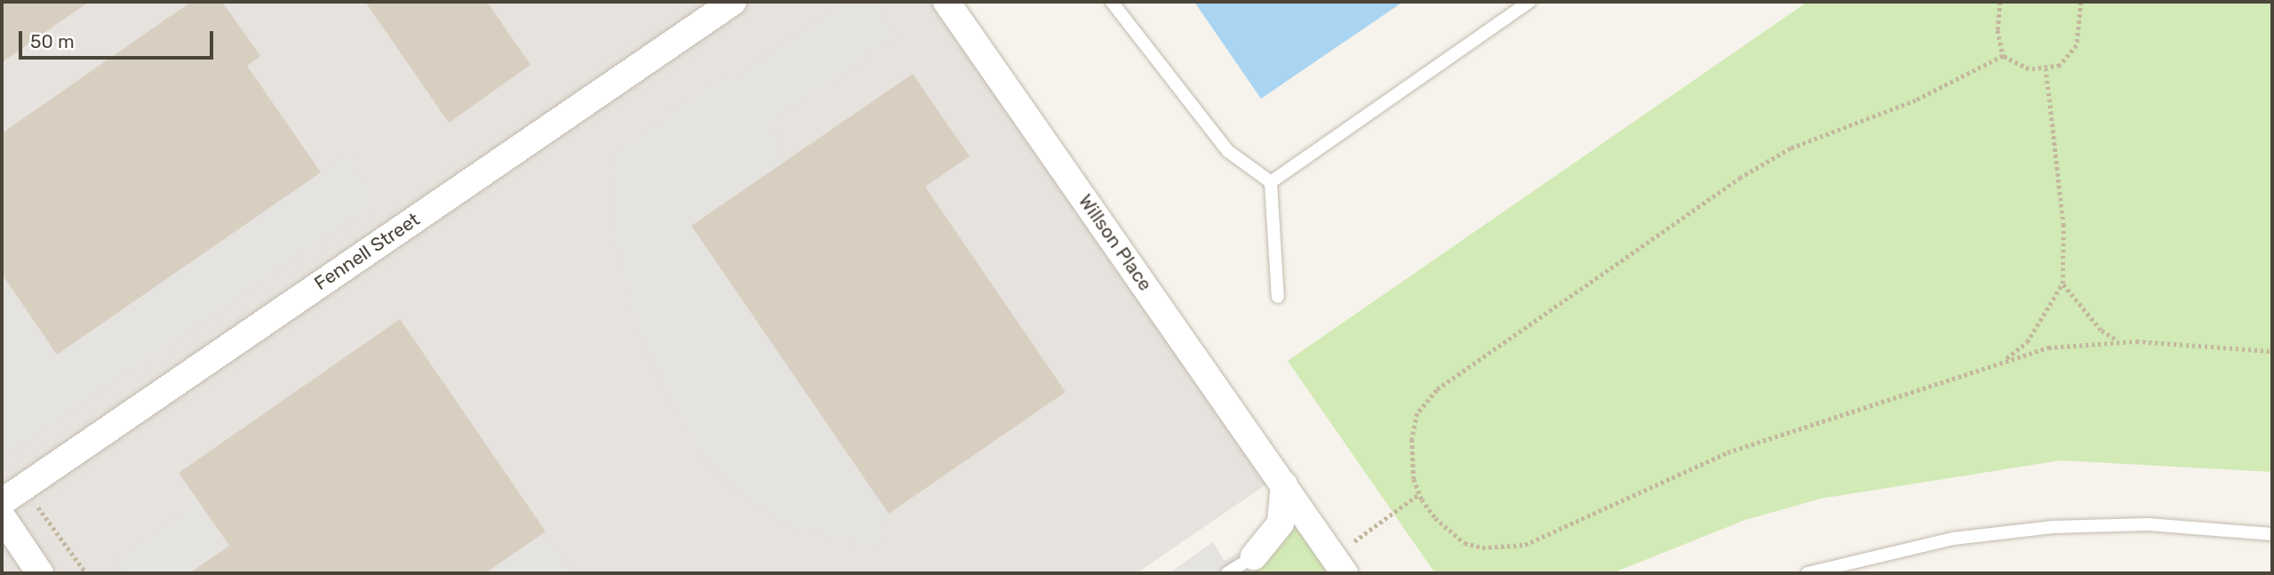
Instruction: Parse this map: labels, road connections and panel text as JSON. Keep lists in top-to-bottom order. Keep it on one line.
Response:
{"streets":{"street":["Willson Place","Fennell Street"]},"scale_bar":"50 m"}
